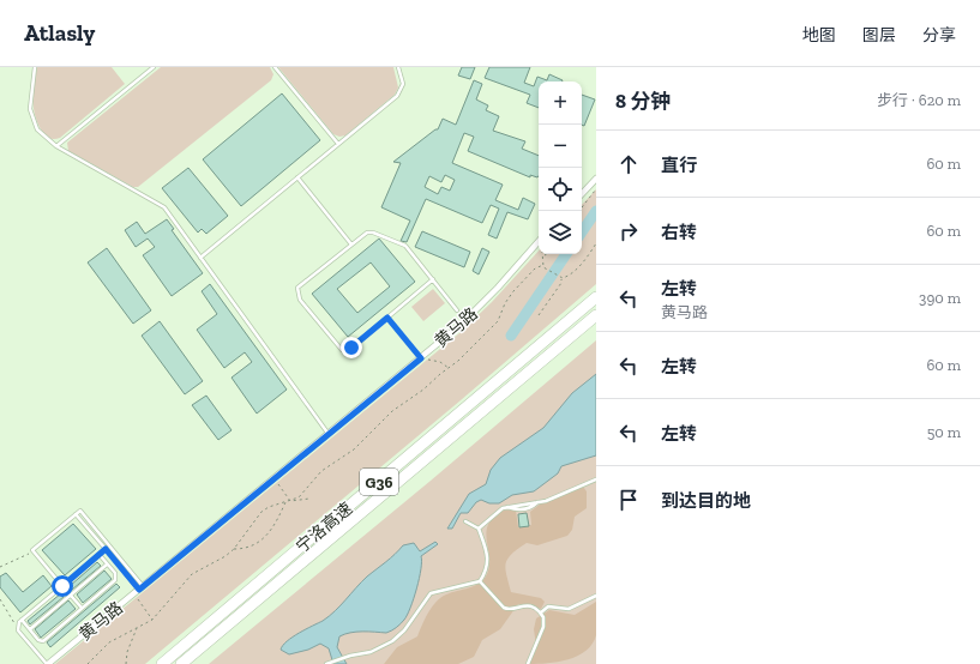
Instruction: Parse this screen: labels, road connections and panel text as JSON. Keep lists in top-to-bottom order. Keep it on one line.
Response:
{"streets":{"highway":["G36","宁洛高速"],"street":["黄马路"]},"page":{"header":"Atlasly","nav":["地图","图层","分享"],"heading":["8 分钟","步行 · 620 m"],"map_buttons":["+","−"],"list":[["直行","60 m"],["右转","60 m"],["左转","黄马路","390 m"],["左转","60 m"],["左转","50 m"],"到达目的地"]}}
